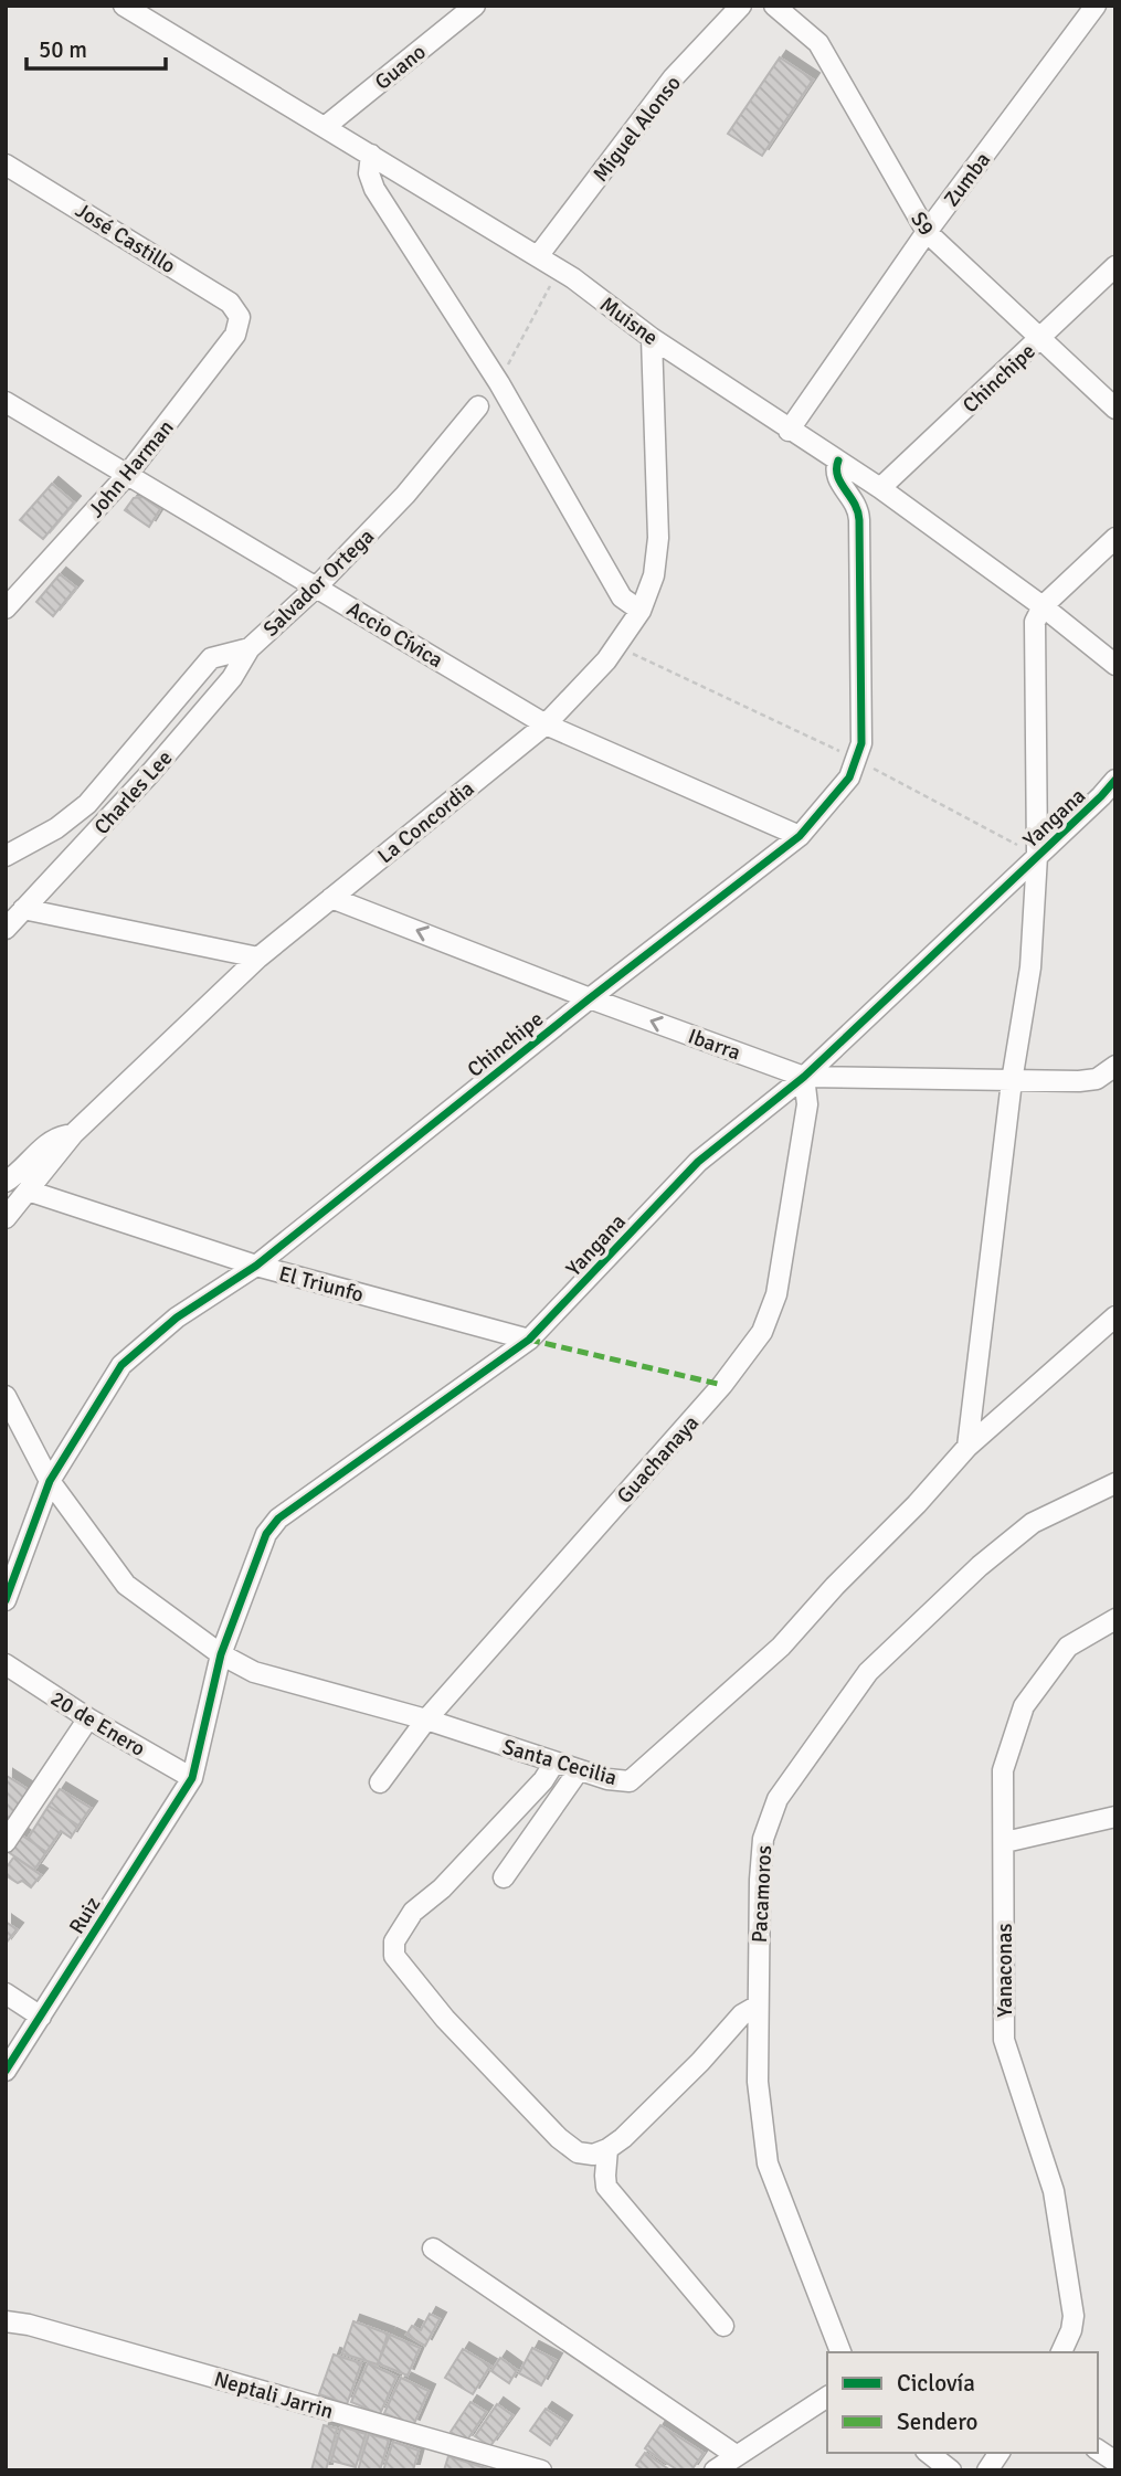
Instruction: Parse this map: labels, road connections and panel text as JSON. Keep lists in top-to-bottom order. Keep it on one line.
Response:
{"streets":{"street":["Guano","Miguel Alonso","Zumba","S9","José Castillo","Muisne","Chinchipe","John Harman","Salvador Ortega","Accio Cívica","Charles Lee","Yangana","La Concordia","Ibarra","El Triunfo","Guachanaya","20 de Enero","Santa Cecilia","Pacamoros","Ruiz","Yanaconas","Neptali Jarrin"]},"crossings":[["Guano","Muisne"],["Miguel Alonso","Muisne"],["Zumba","S9"],["Zumba","Muisne"],["S9","Chinchipe"],["José Castillo","John Harman"],["Muisne","Chinchipe"],["Muisne","La Concordia"],["Chinchipe","Accio Cívica"],["Chinchipe","Ibarra"],["Chinchipe","El Triunfo"],["Chinchipe","Santa Cecilia"],["John Harman","Accio Cívica"],["Salvador Ortega","Accio Cívica"],["Salvador Ortega","Charles Lee"],["Accio Cívica","La Concordia"],["Yangana","Ibarra"],["Yangana","El Triunfo"],["Yangana","Guachanaya"],["Yangana","20 de Enero"],["Yangana","Santa Cecilia"],["Yangana","Ruiz"],["La Concordia","Ibarra"],["La Concordia","El Triunfo"],["Ibarra","Guachanaya"],["Guachanaya","Santa Cecilia"],["20 de Enero","Ruiz"]],"one_way":["Ibarra"],"legend":["Ciclovía","Sendero"],"scale_bar":"50 m"}
